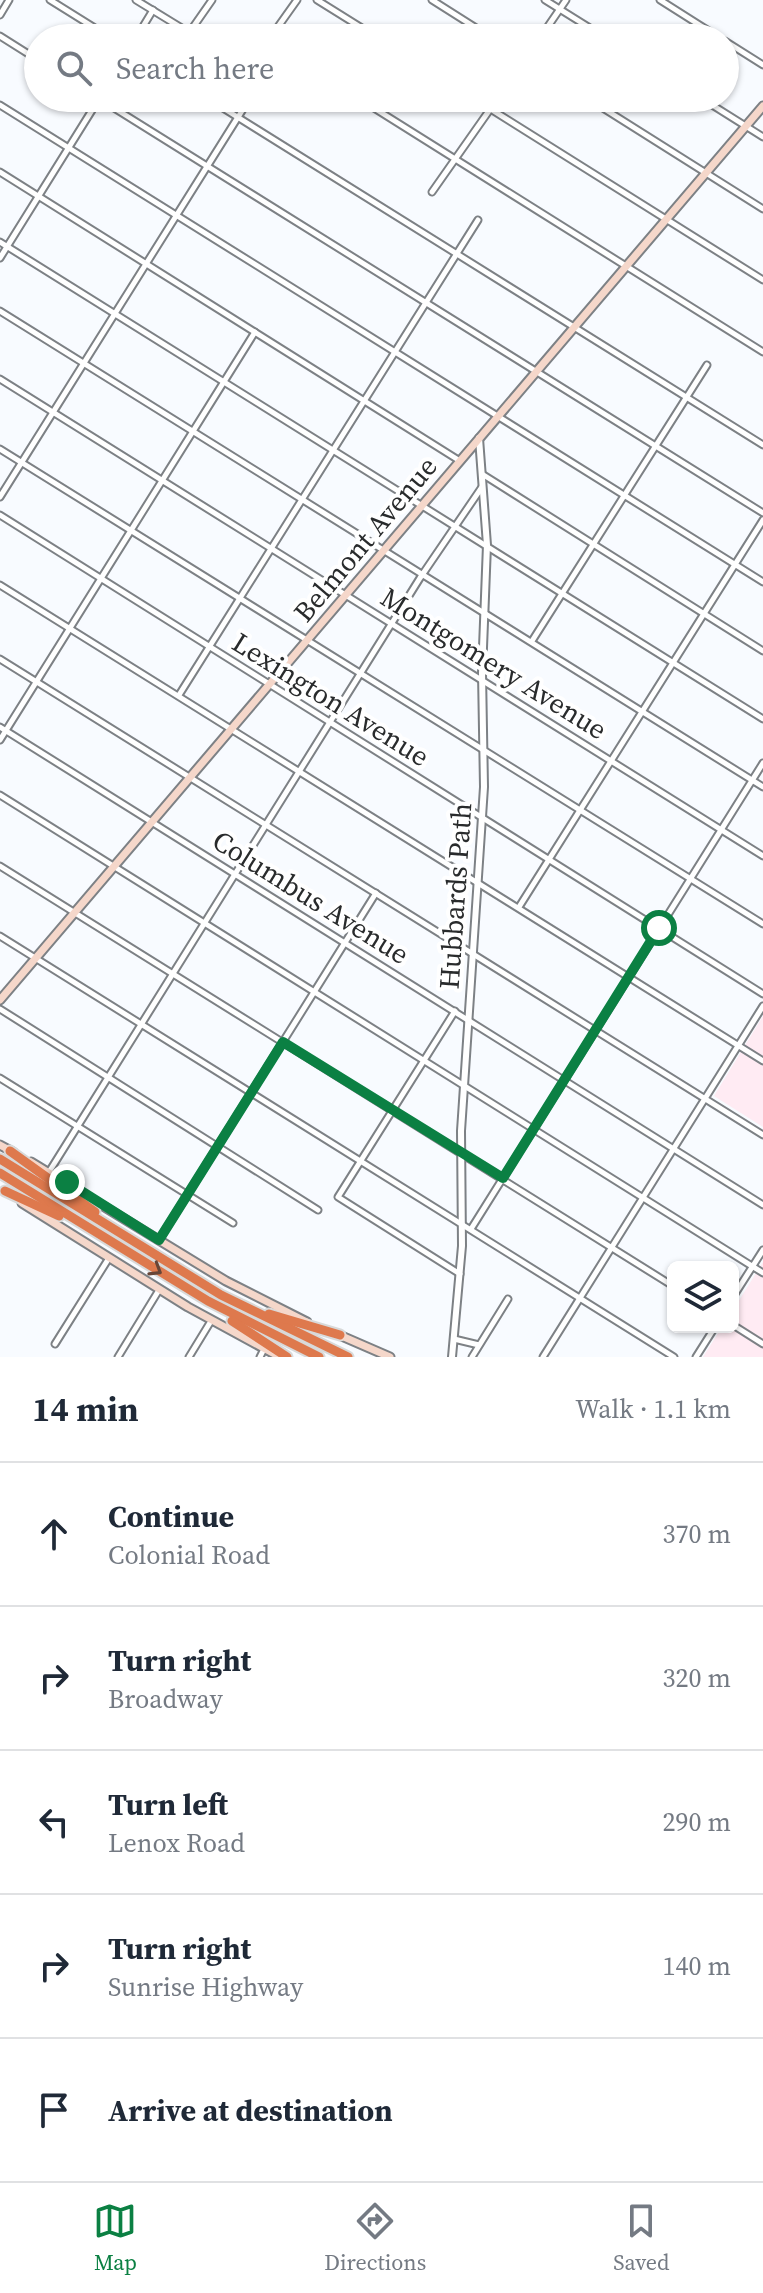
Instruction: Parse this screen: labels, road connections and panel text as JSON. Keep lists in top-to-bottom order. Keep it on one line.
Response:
{"streets":{"main road":["Belmont Avenue"],"street":["Montgomery Avenue","Lexington Avenue","Hubbards Path","Columbus Avenue"]},"crossings":[["Belmont Avenue","Montgomery Avenue"],["Belmont Avenue","Lexington Avenue"],["Belmont Avenue","Hubbards Path"],["Belmont Avenue","Columbus Avenue"],["Montgomery Avenue","Hubbards Path"],["Lexington Avenue","Hubbards Path"],["Hubbards Path","Columbus Avenue"]],"page":{"search":"Search here","heading":["14 min","Walk · 1.1 km"],"list":[["Continue","Colonial Road","370 m"],["Turn right","Broadway","320 m"],["Turn left","Lenox Road","290 m"],["Turn right","Sunrise Highway","140 m"],"Arrive at destination"],"nav":["Map","Directions","Saved"]}}
